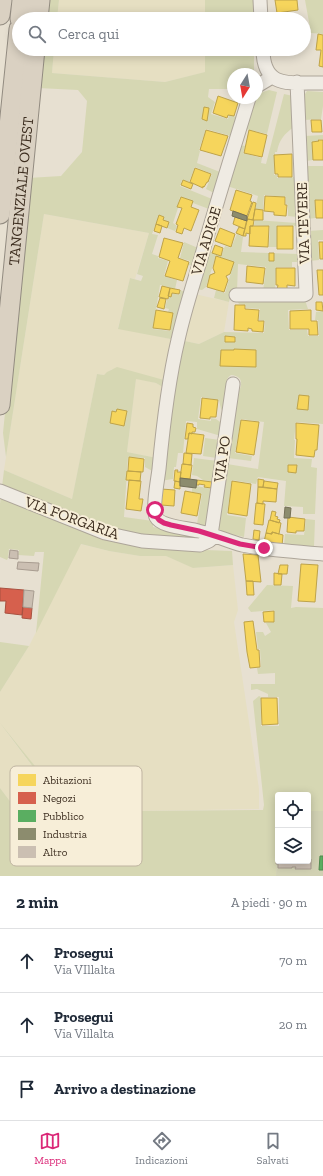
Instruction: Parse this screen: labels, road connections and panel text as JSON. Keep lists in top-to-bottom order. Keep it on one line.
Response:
{"streets":{"highway":["TANGENZIALE OVEST"],"street":["VIA TEVERE","VIA ADIGE","VIA PO","VIA FORGARIA"]},"crossings":[["VIA ADIGE","VIA PO"],["VIA ADIGE","VIA FORGARIA"],["VIA PO","VIA FORGARIA"]],"legend":["Abitazioni","Negozi","Pubblico","Industria","Altro"],"north":"bottom","page":{"search":"Cerca qui","heading":["2 min","A piedi · 90 m"],"list":[["Prosegui","Via VIllalta","70 m"],["Prosegui","Via Villalta","20 m"],"Arrivo a destinazione"],"nav":["Mappa","Indicazioni","Salvati"]}}
